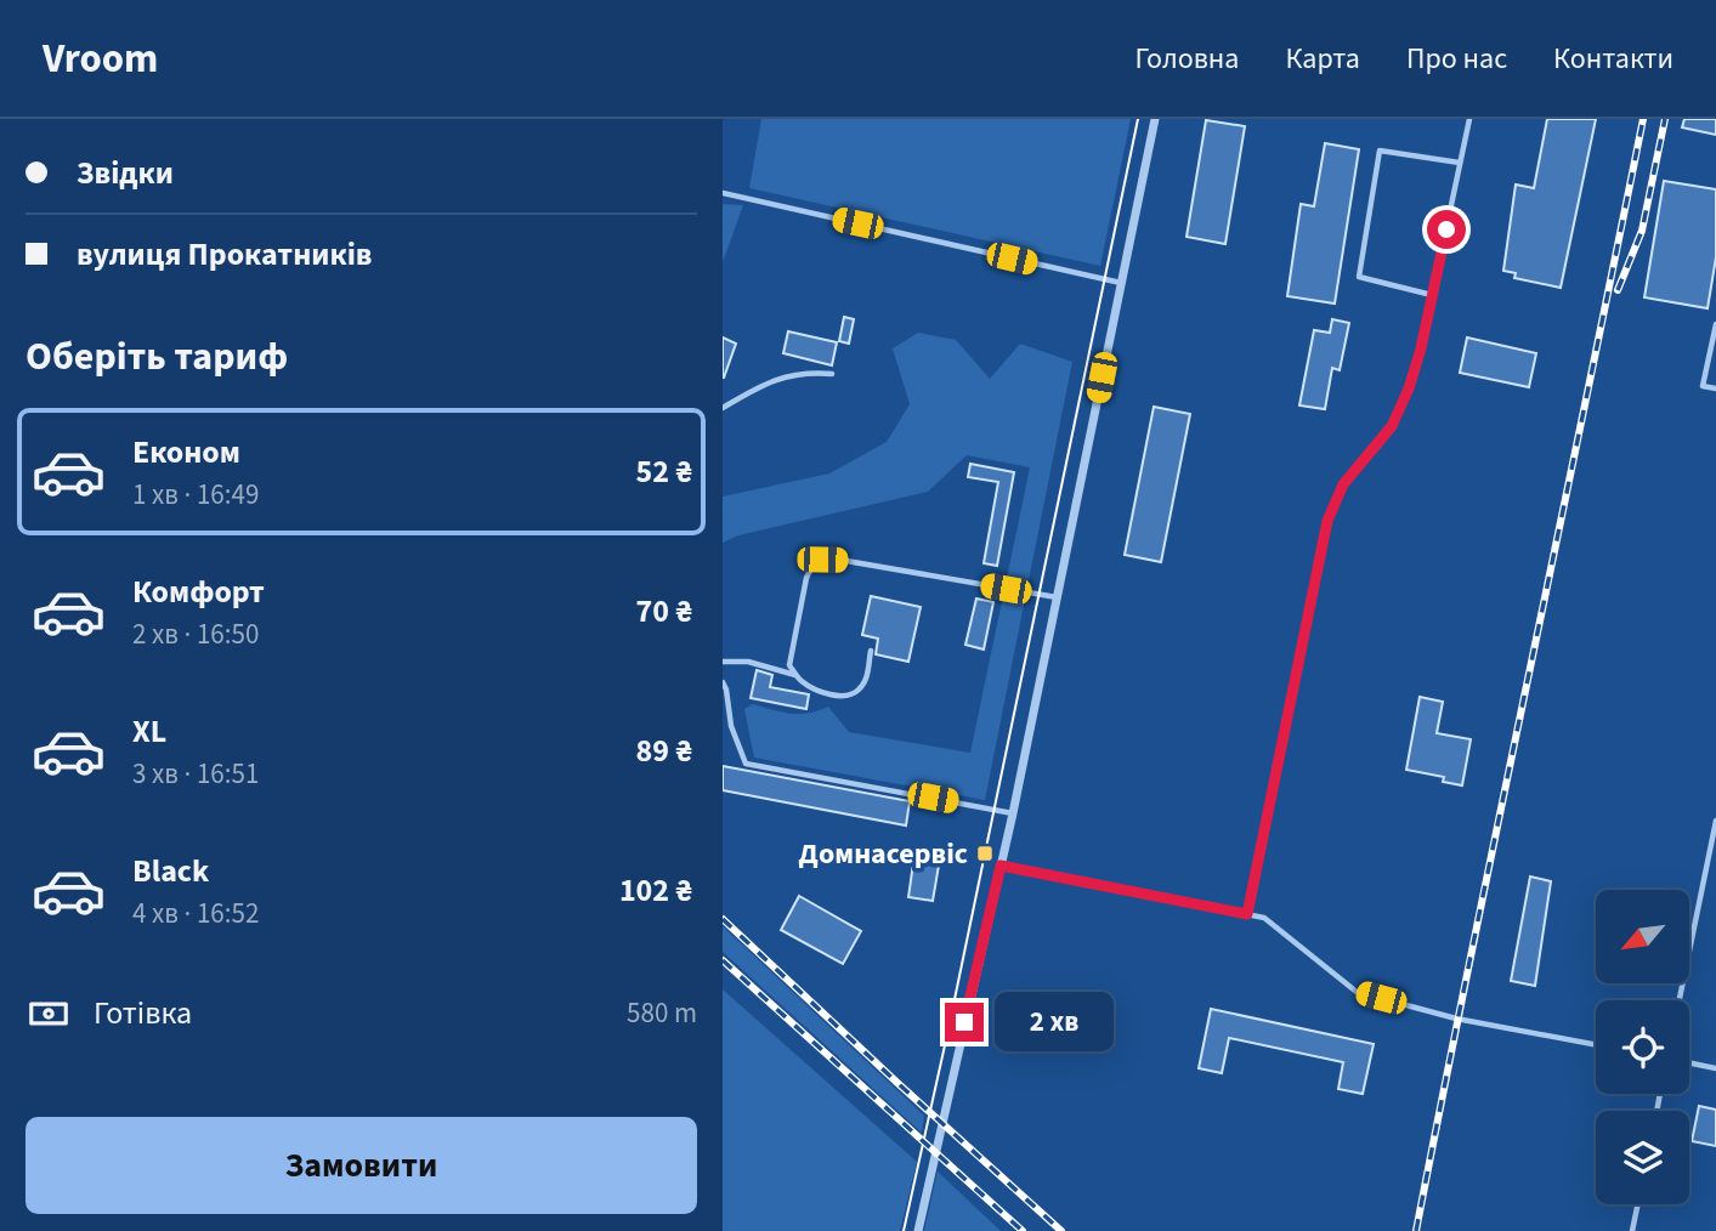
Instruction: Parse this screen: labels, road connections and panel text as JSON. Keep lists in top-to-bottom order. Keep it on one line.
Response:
{"places":{"transit":["Домнасервіс"]},"north":"bottom left","page":{"header":"Vroom","nav":["Головна","Карта","Про нас","Контакти"],"banner":["Звідки","вулиця Прокатників"],"heading":"Оберіть тариф","list":[{"name":"Економ","note":"1 хв · 16:49","value":"52 ₴"},{"name":"Комфорт","note":"2 хв · 16:50","value":"70 ₴"},{"name":"XL","note":"3 хв · 16:51","value":"89 ₴"},{"name":"Black","note":"4 хв · 16:52","value":"102 ₴"}],"pay":["Готівка","580 m"],"bubble":"2 хв","buttons":"Замовити"}}
